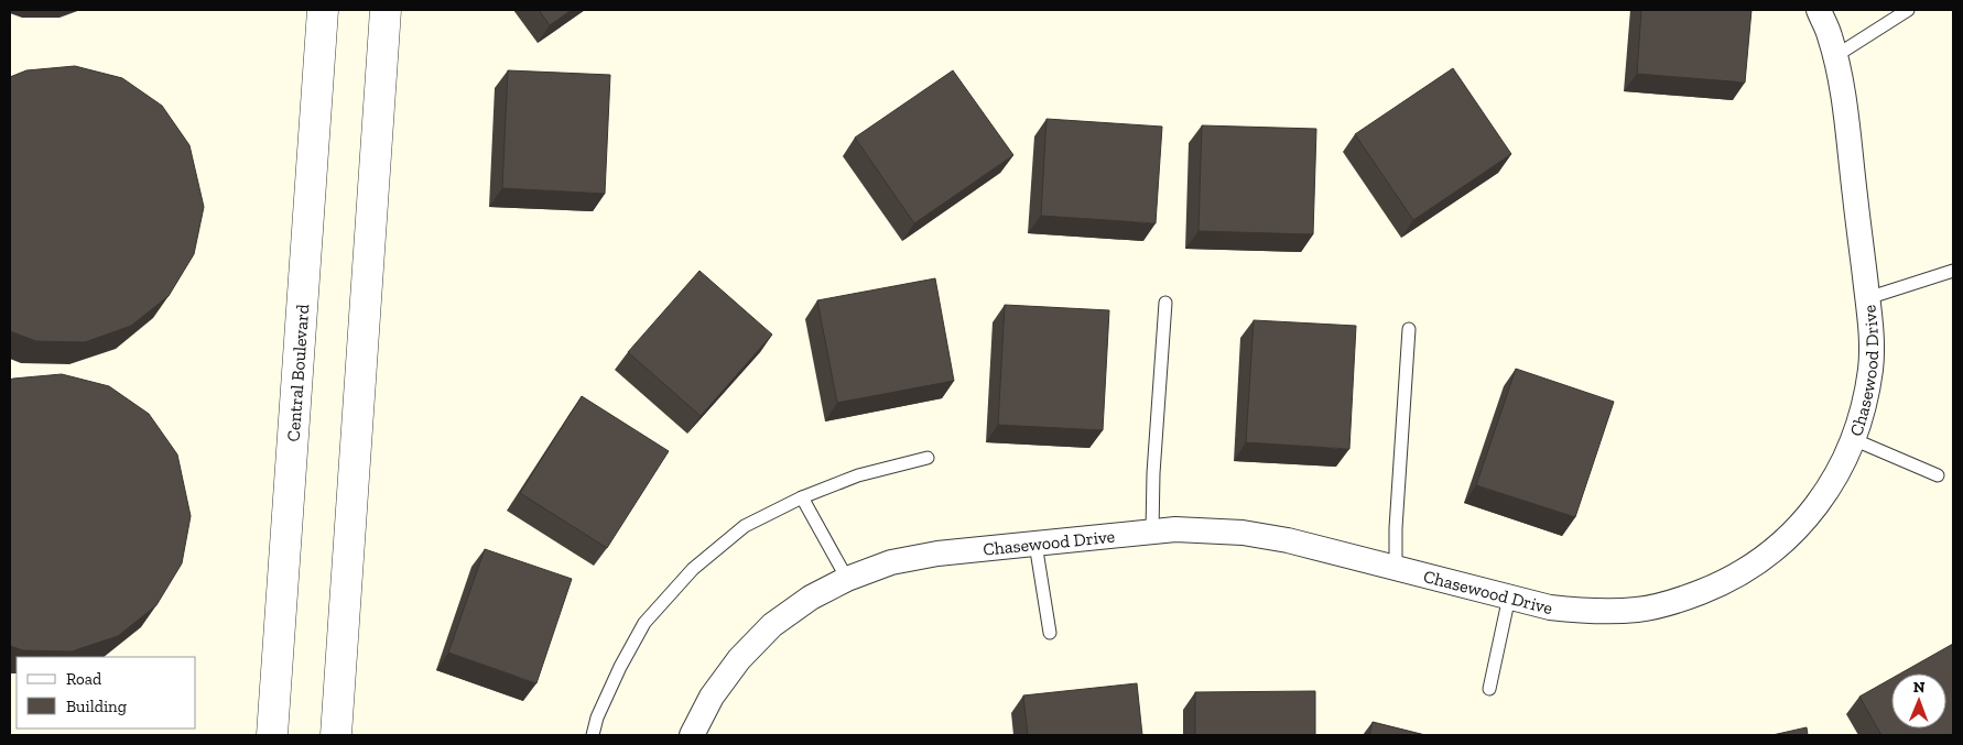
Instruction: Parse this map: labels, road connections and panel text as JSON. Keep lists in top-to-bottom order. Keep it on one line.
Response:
{"streets":{"street":["Chasewood Drive","Central Boulevard"]},"legend":["Road","Building"],"north":"top"}
